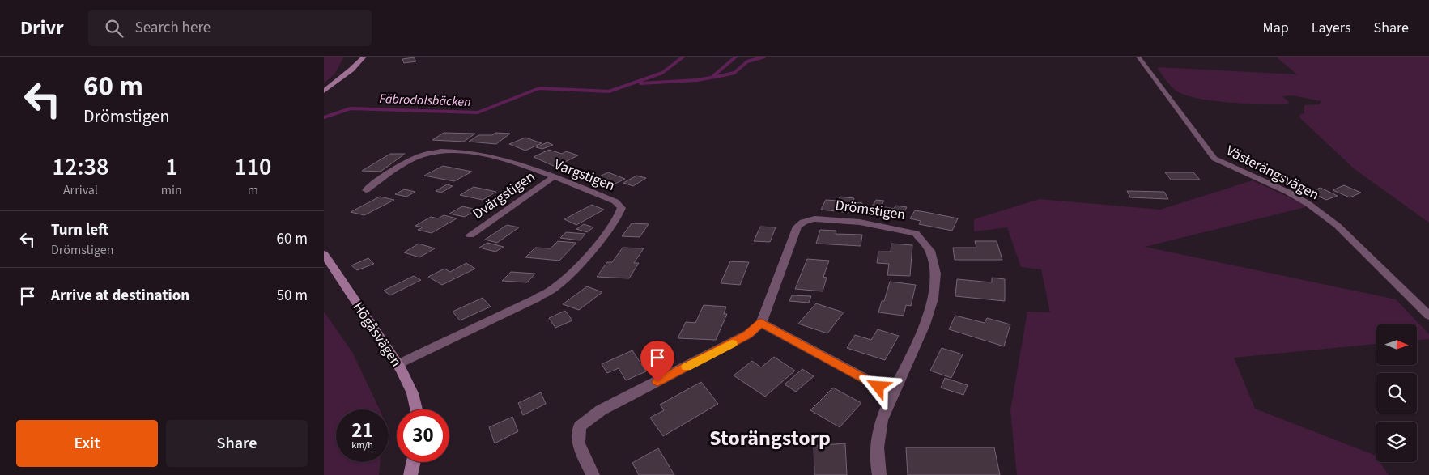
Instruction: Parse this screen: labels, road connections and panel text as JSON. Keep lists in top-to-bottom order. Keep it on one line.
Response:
{"streets":{"street":["Västerängsvägen","Vargstigen","Dvärgstigen","Drömstigen","Högåsvägen"]},"crossings":[["Vargstigen","Dvärgstigen"],["Vargstigen","Högåsvägen"]],"districts":["Storängstorp"],"water":["Fäbrodalsbäcken"],"north":"right","page":{"header":"Drivr","search":"Search here","nav":["Map","Layers","Share"],"turn":["60 m","Drömstigen"],"eta":["12:38","Arrival","1","min","110","m"],"list":[{"name":"Turn left","note":"Drömstigen","value":"60 m"},{"name":"Arrive at destination","value":"50 m"}],"speed":"21 km/h","limit":"30","buttons":["Exit","Share"]}}
